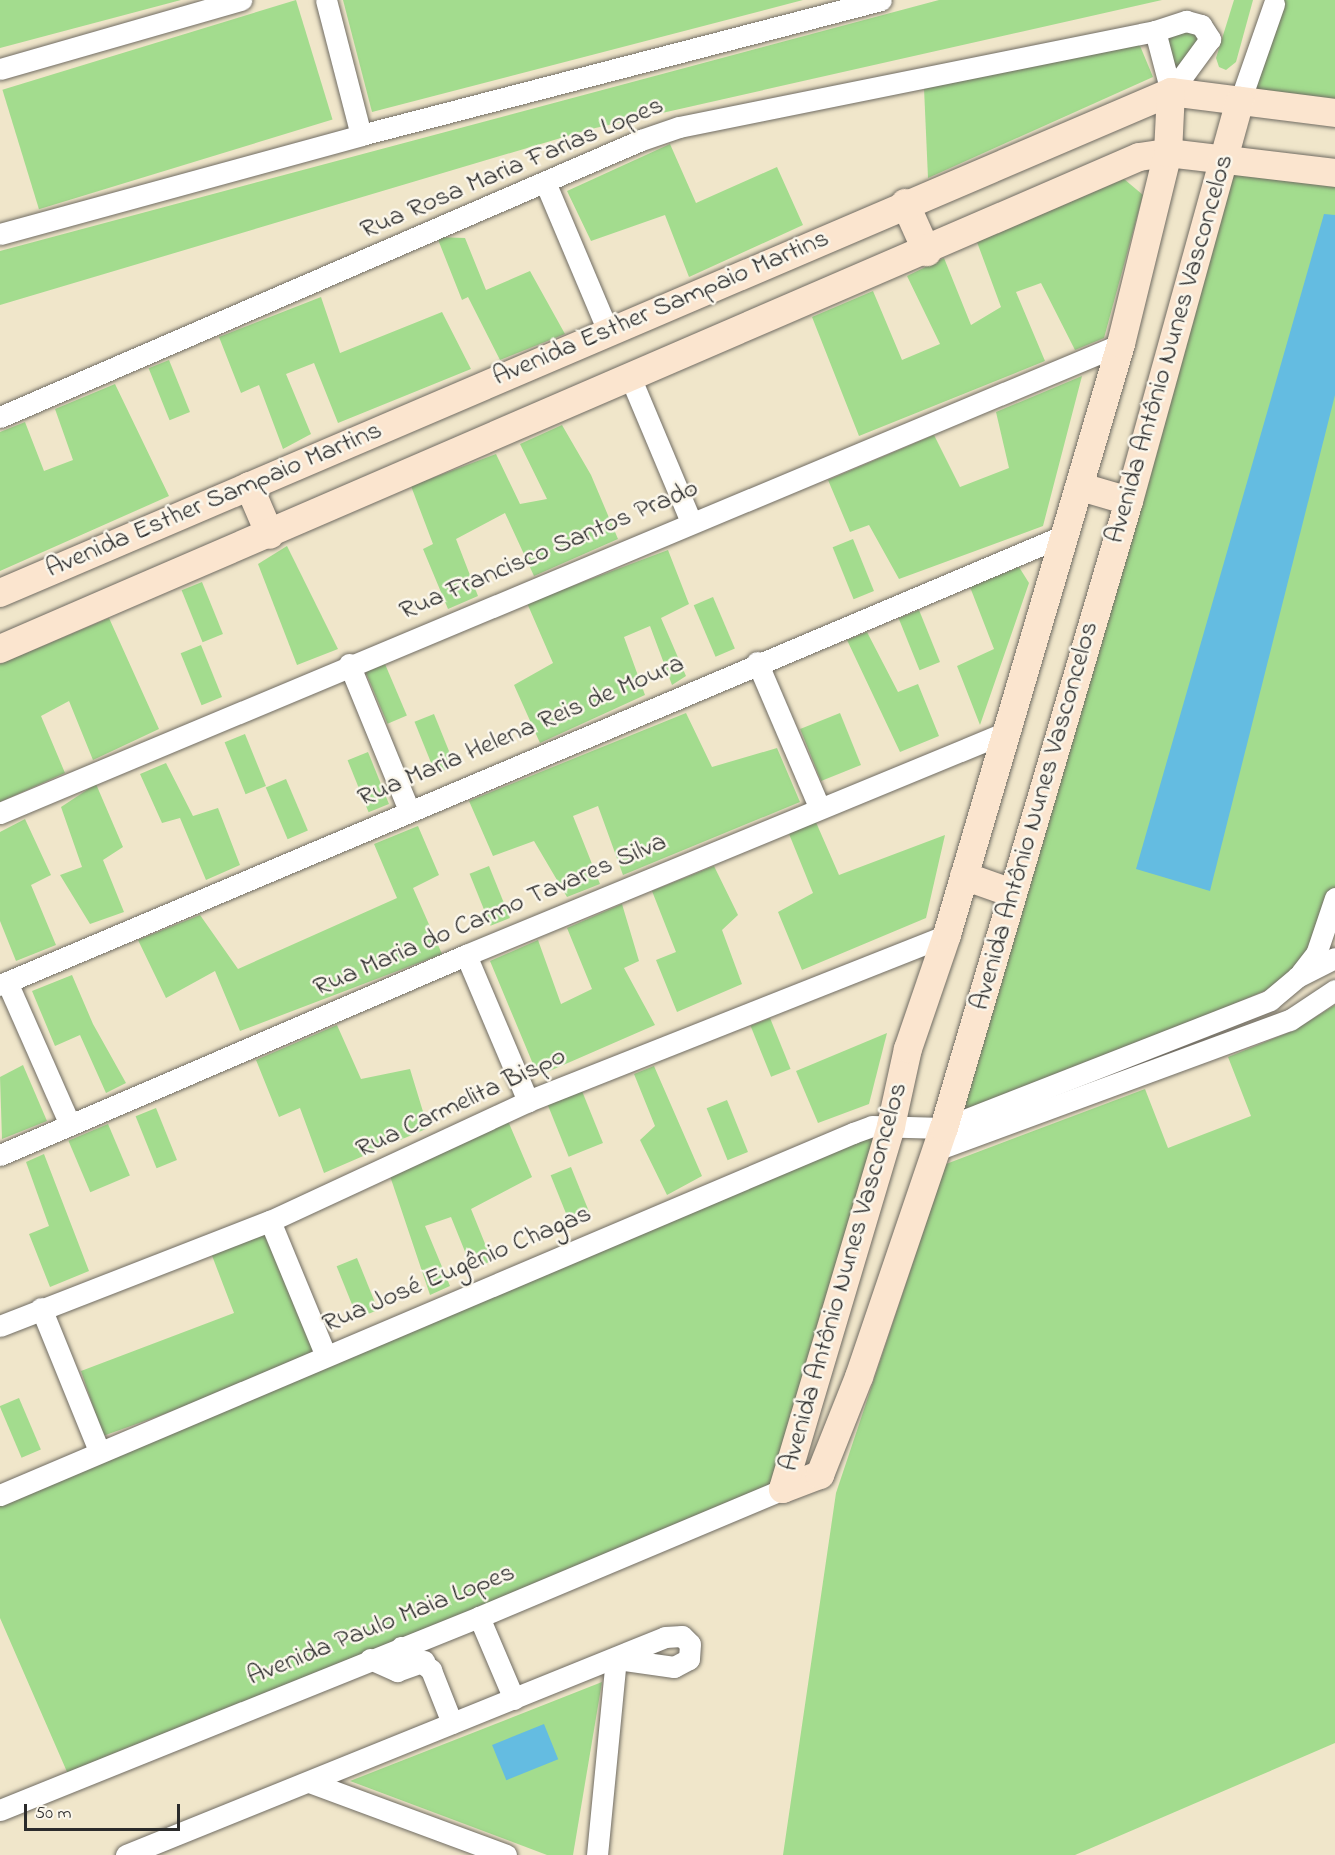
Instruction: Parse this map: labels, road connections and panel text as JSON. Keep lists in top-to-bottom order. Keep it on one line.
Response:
{"streets":{"street":["Rua Rosa Maria Farias Lopes","Avenida Esther Sampaio Martins","Avenida Antônio Nunes Vasconcelos","Rua Francisco Santos Prado","Rua Maria Helena Reis de Moura","Rua Maria do Carmo Tavares Silva","Rua Carmelita Bispo","Rua José Eugênio Chagas","Avenida Paulo Maia Lopes"]},"crossings":[["Rua Rosa Maria Farias Lopes","Avenida Esther Sampaio Martins"],["Rua Rosa Maria Farias Lopes","Avenida Antônio Nunes Vasconcelos"],["Avenida Esther Sampaio Martins","Avenida Antônio Nunes Vasconcelos"],["Avenida Antônio Nunes Vasconcelos","Rua Francisco Santos Prado"],["Avenida Antônio Nunes Vasconcelos","Rua Maria Helena Reis de Moura"],["Avenida Antônio Nunes Vasconcelos","Rua Maria do Carmo Tavares Silva"],["Avenida Antônio Nunes Vasconcelos","Rua Carmelita Bispo"],["Avenida Antônio Nunes Vasconcelos","Rua José Eugênio Chagas"],["Avenida Antônio Nunes Vasconcelos","Avenida Paulo Maia Lopes"]],"scale_bar":"50 m"}
